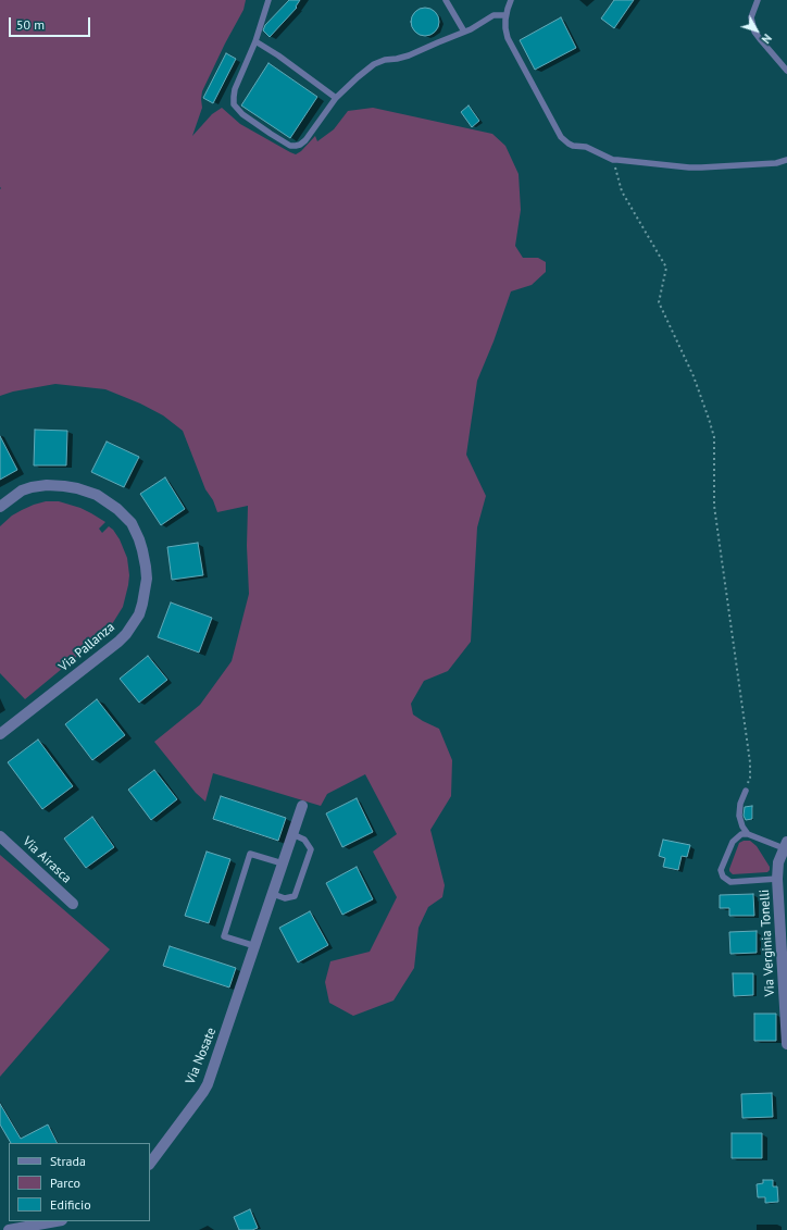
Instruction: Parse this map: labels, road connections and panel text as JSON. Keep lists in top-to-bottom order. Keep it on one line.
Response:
{"streets":{"street":["Via Pallanza","Via Airasca","Via Verginia Tonelli","Via Nosate"]},"legend":["Strada","Parco","Edificio"],"scale_bar":"50 m","north":"bottom right"}
